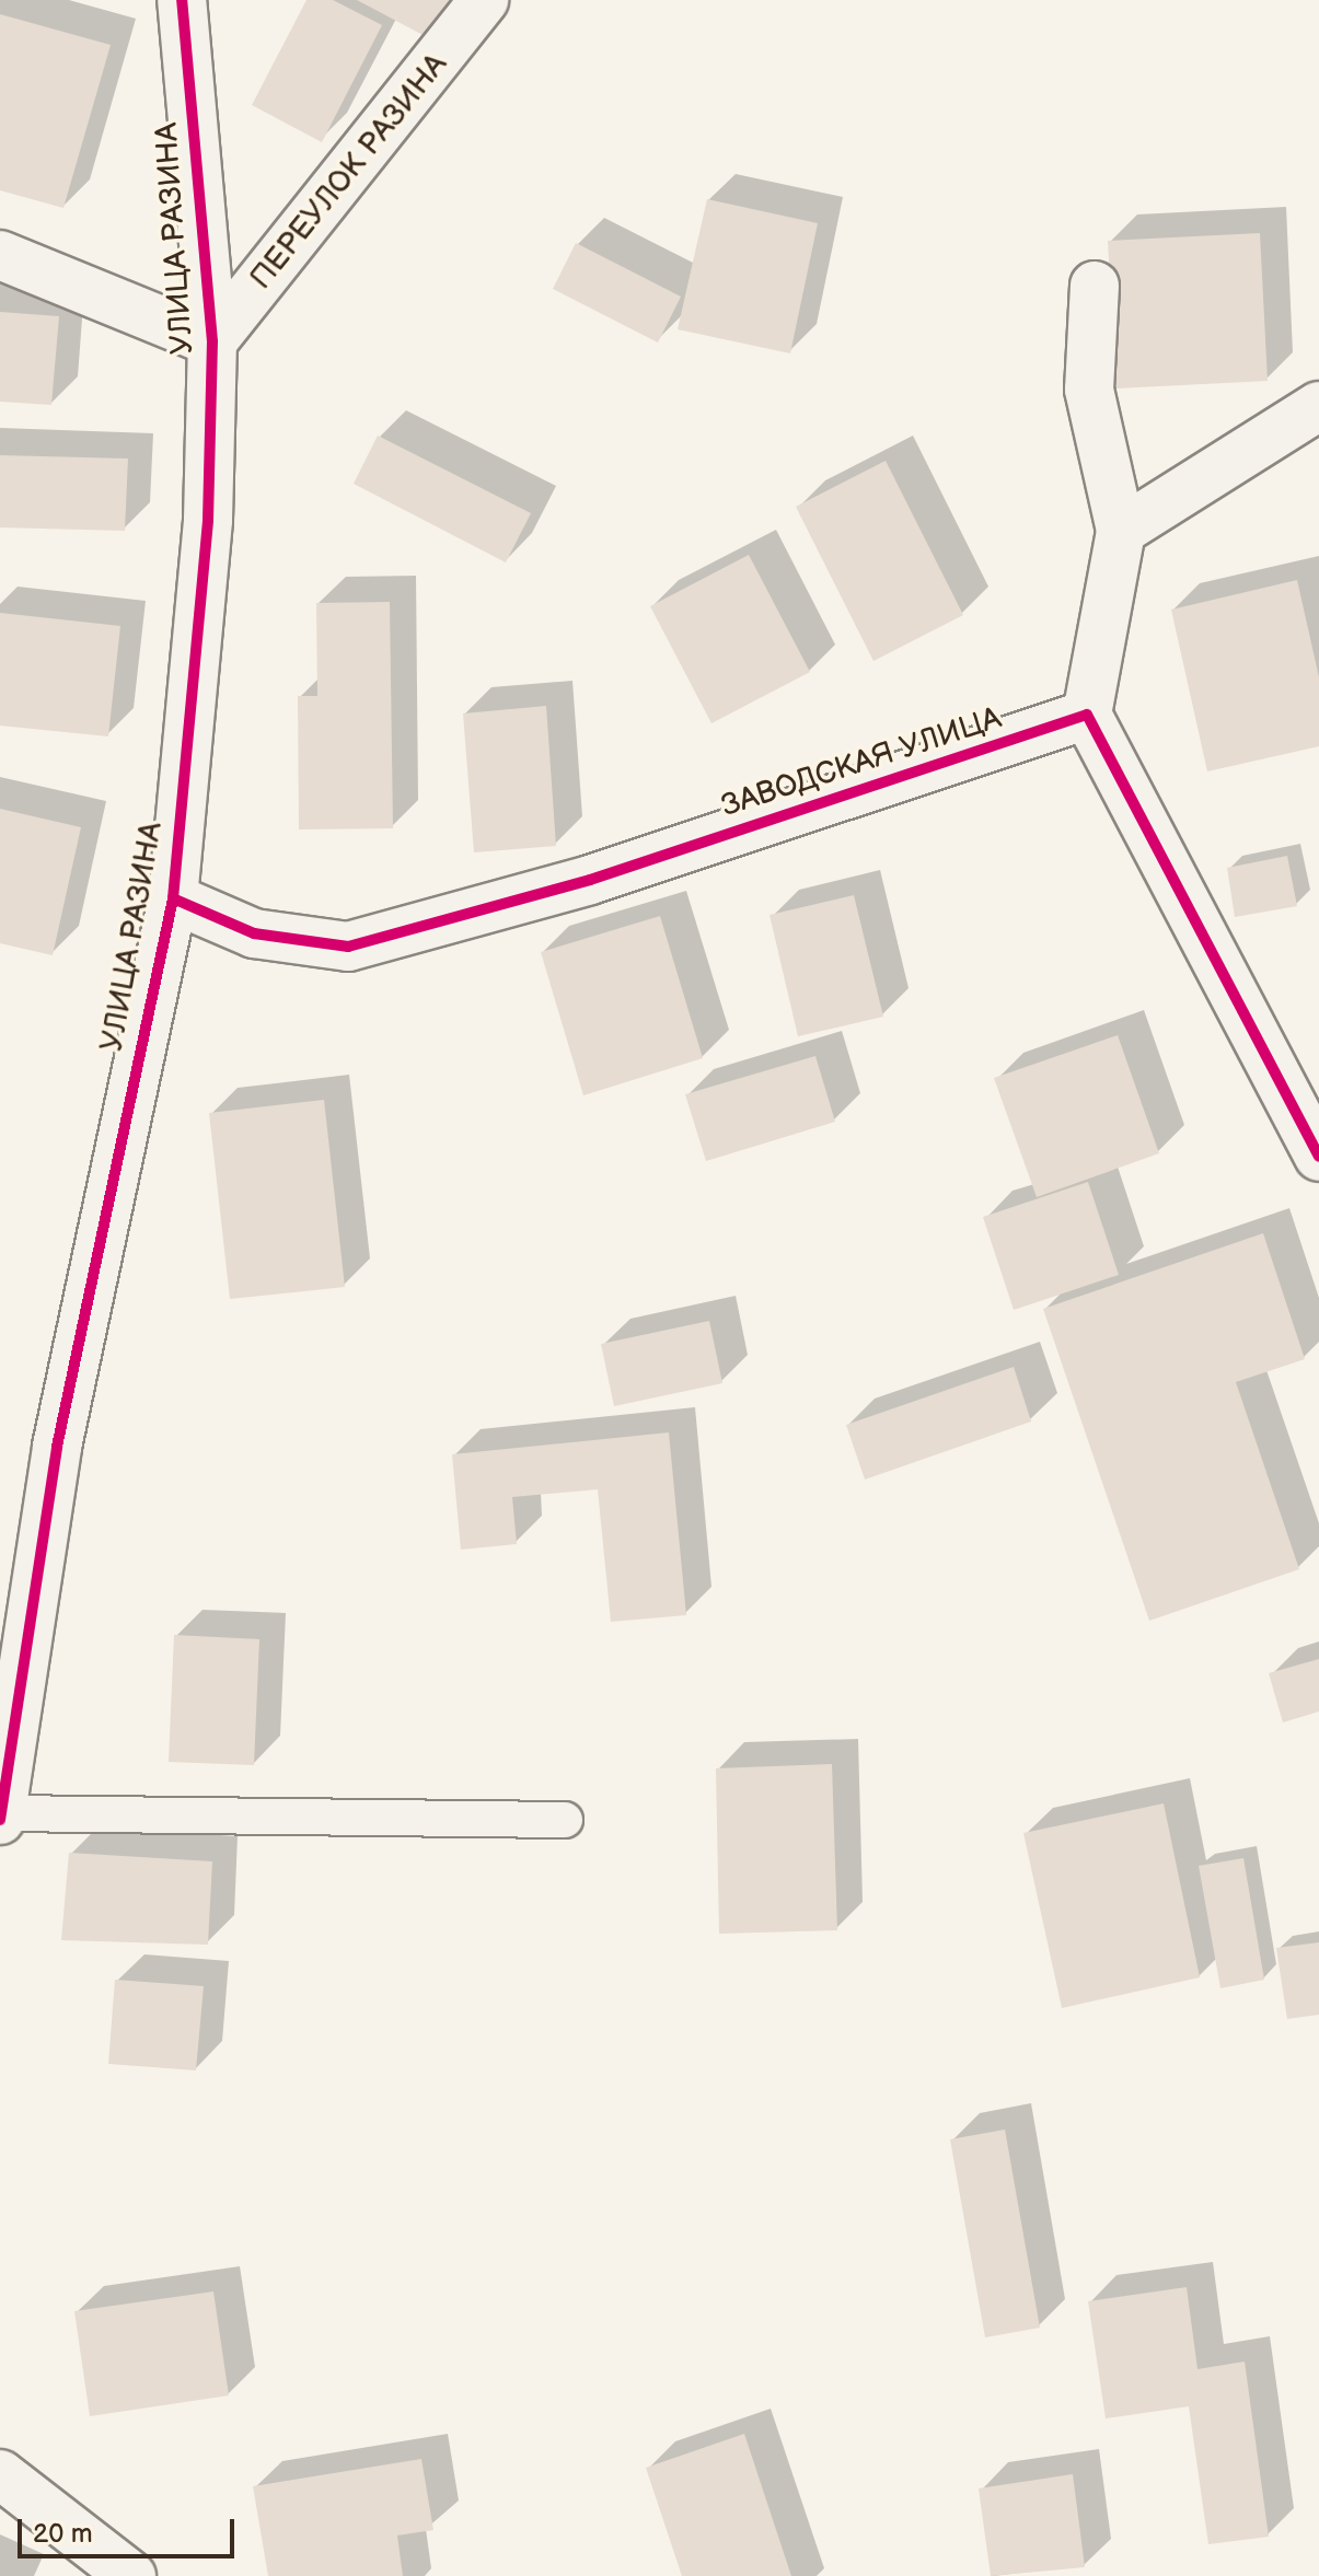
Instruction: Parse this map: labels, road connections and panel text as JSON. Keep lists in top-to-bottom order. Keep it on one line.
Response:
{"streets":{"street":["ПЕРЕУЛОК РАЗИНА","УЛИЦА РАЗИНА","ЗАВОДСКАЯ УЛИЦА"]},"crossings":[["ПЕРЕУЛОК РАЗИНА","УЛИЦА РАЗИНА"],["УЛИЦА РАЗИНА","ЗАВОДСКАЯ УЛИЦА"]],"scale_bar":"20 m"}
